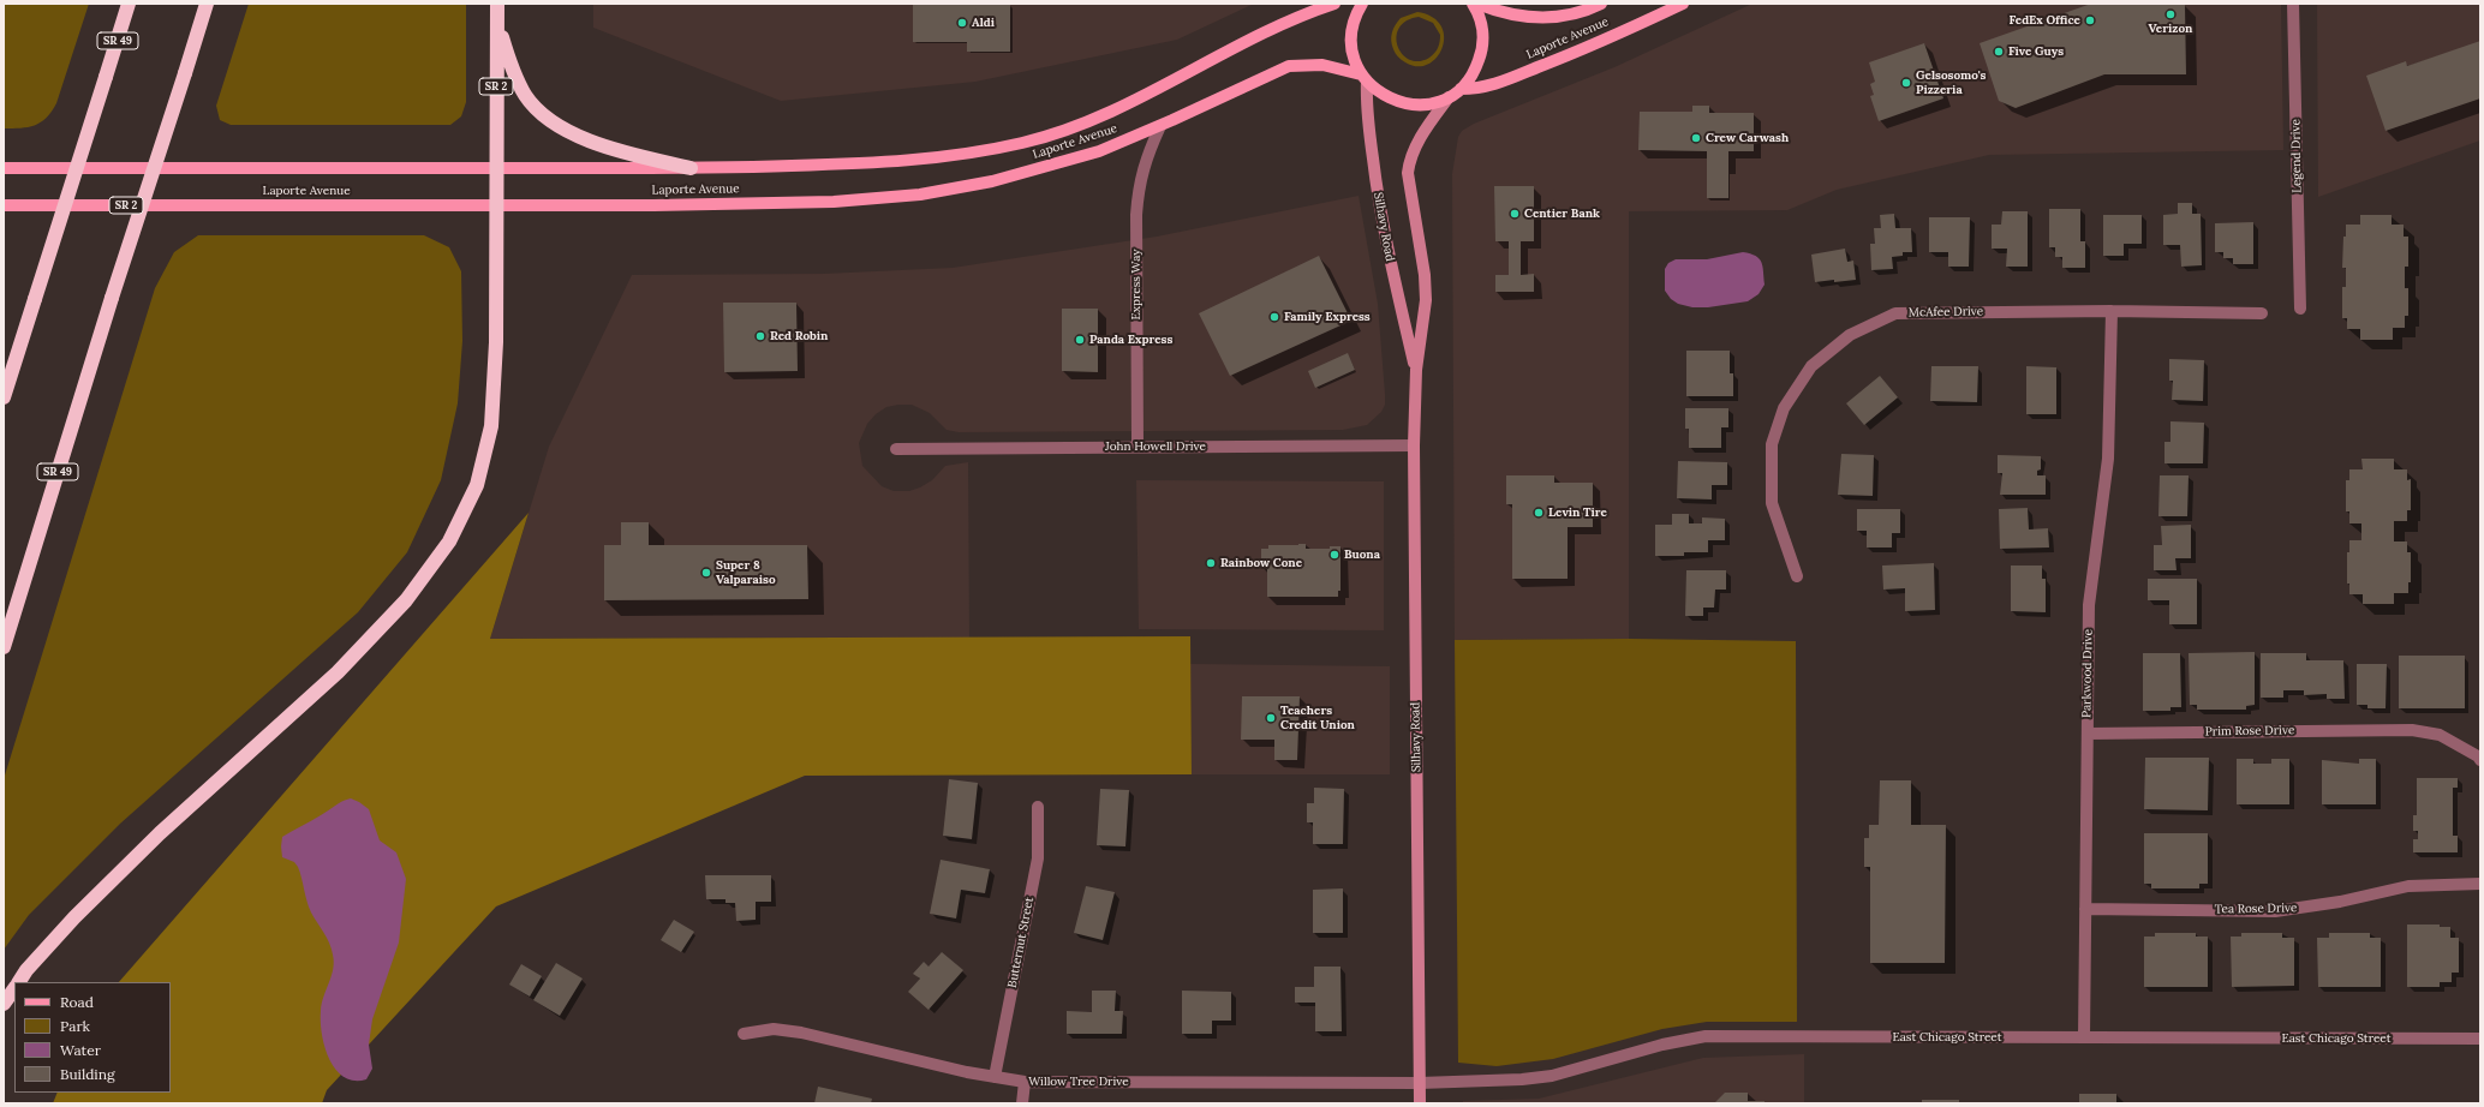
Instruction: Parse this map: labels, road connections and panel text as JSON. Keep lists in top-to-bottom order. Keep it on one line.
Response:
{"streets":{"highway":["SR 49","SR 2"],"main road":["Laporte Avenue"],"street":["Legend Drive","Silhavy Road","Express Way","McAfee Drive","John Howell Drive","Parkwood Drive","Prim Rose Drive","Tea Rose Drive","Butternut Street","East Chicago Street","Willow Tree Drive"]},"crossings":[["Laporte Avenue","SR 2"],["Laporte Avenue","Silhavy Road"],["Laporte Avenue","Express Way"],["Silhavy Road","John Howell Drive"],["Silhavy Road","East Chicago Street"],["Silhavy Road","Willow Tree Drive"],["Express Way","John Howell Drive"],["McAfee Drive","Parkwood Drive"],["Parkwood Drive","Prim Rose Drive"],["Parkwood Drive","Tea Rose Drive"],["Parkwood Drive","East Chicago Street"],["Butternut Street","Willow Tree Drive"],["East Chicago Street","Willow Tree Drive"]],"places":["Verizon","FedEx Office","Aldi","Five Guys","Gelsosomo's Pizzeria","Crew Carwash","Centier Bank","Family Express","Red Robin","Panda Express","Levin Tire","Buona","Rainbow Cone","Super 8 Valparaiso","Teachers Credit Union"],"legend":["Road","Park","Water","Building"]}
